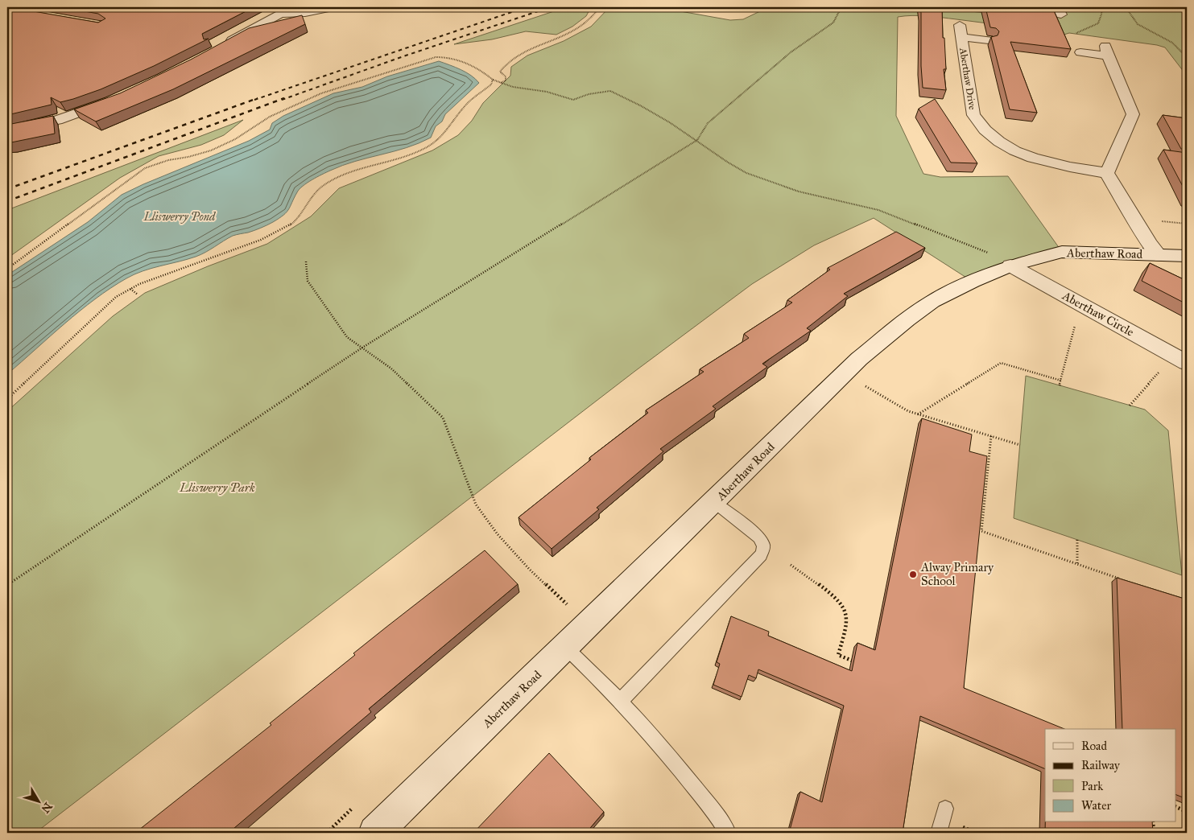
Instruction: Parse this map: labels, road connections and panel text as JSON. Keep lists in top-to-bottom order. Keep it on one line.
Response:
{"streets":{"street":["Aberthaw Drive","Aberthaw Road","Aberthaw Circle"]},"crossings":[["Aberthaw Road","Aberthaw Circle"]],"water":["Lliswerry Pond"],"parks":["Lliswerry Park"],"places":["Alway Primary School"],"legend":["Road","Railway","Park","Water"],"north":"bottom right"}
